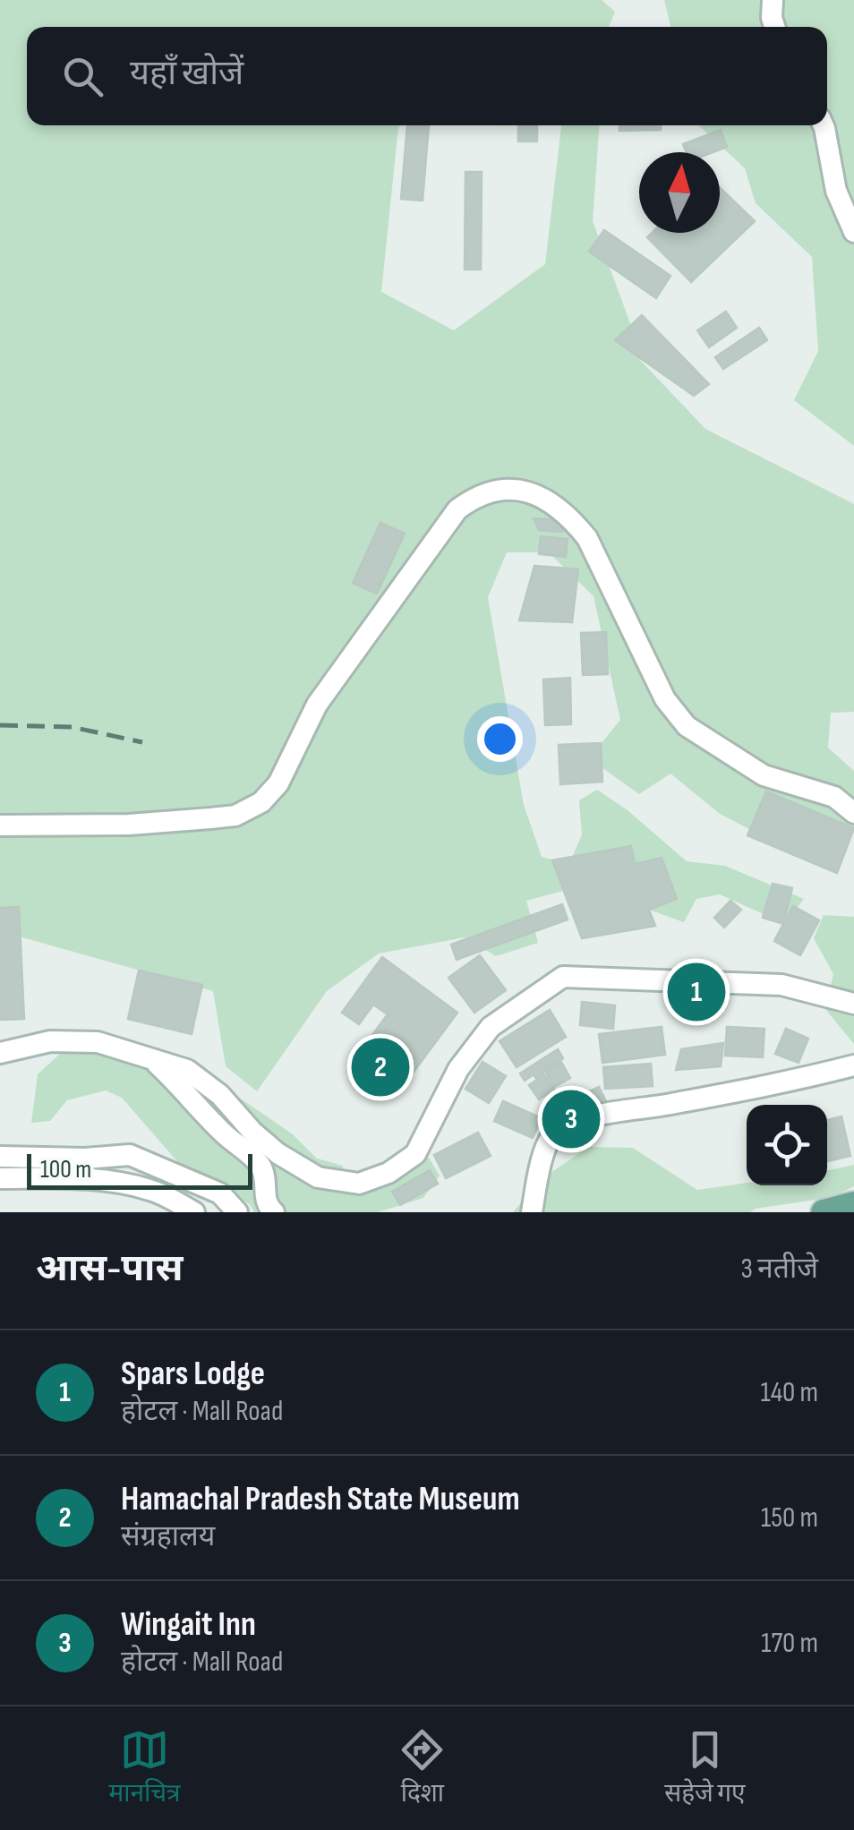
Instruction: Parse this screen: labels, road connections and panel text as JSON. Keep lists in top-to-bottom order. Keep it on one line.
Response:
{"scale_bar":"100 m","north":"top","page":{"search":"यहाँ खोजें","pins":["1","2","3"],"scale":"100 m","heading":["आस-पास","3 नतीजे"],"list":[{"mark":"1","name":"Spars Lodge","note":"होटल · Mall Road","value":"140 m"},{"mark":"2","name":"Hamachal Pradesh State Museum","note":"संग्रहालय","value":"150 m"},{"mark":"3","name":"Wingait Inn","note":"होटल · Mall Road","value":"170 m"}],"nav":["मानचित्र","दिशा","सहेजे गए"]}}
